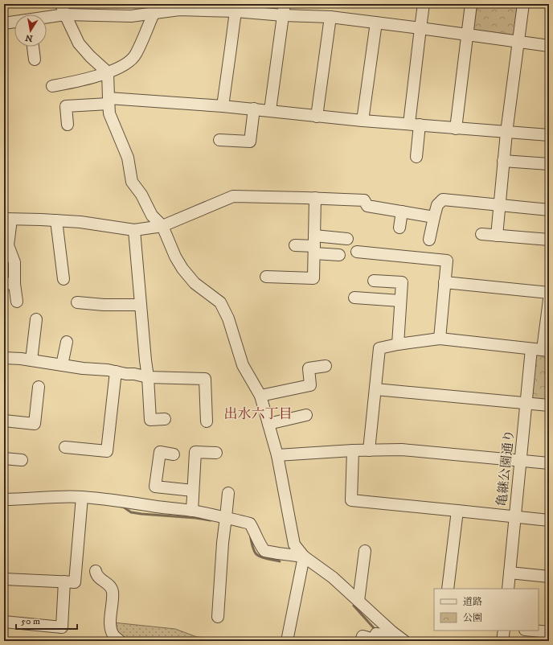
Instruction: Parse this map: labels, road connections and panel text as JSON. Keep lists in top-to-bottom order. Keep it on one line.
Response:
{"streets":{"street":["亀継公園通り"]},"districts":["出水六丁目"],"legend":["道路","公園"],"scale_bar":"50 m","north":"bottom"}
